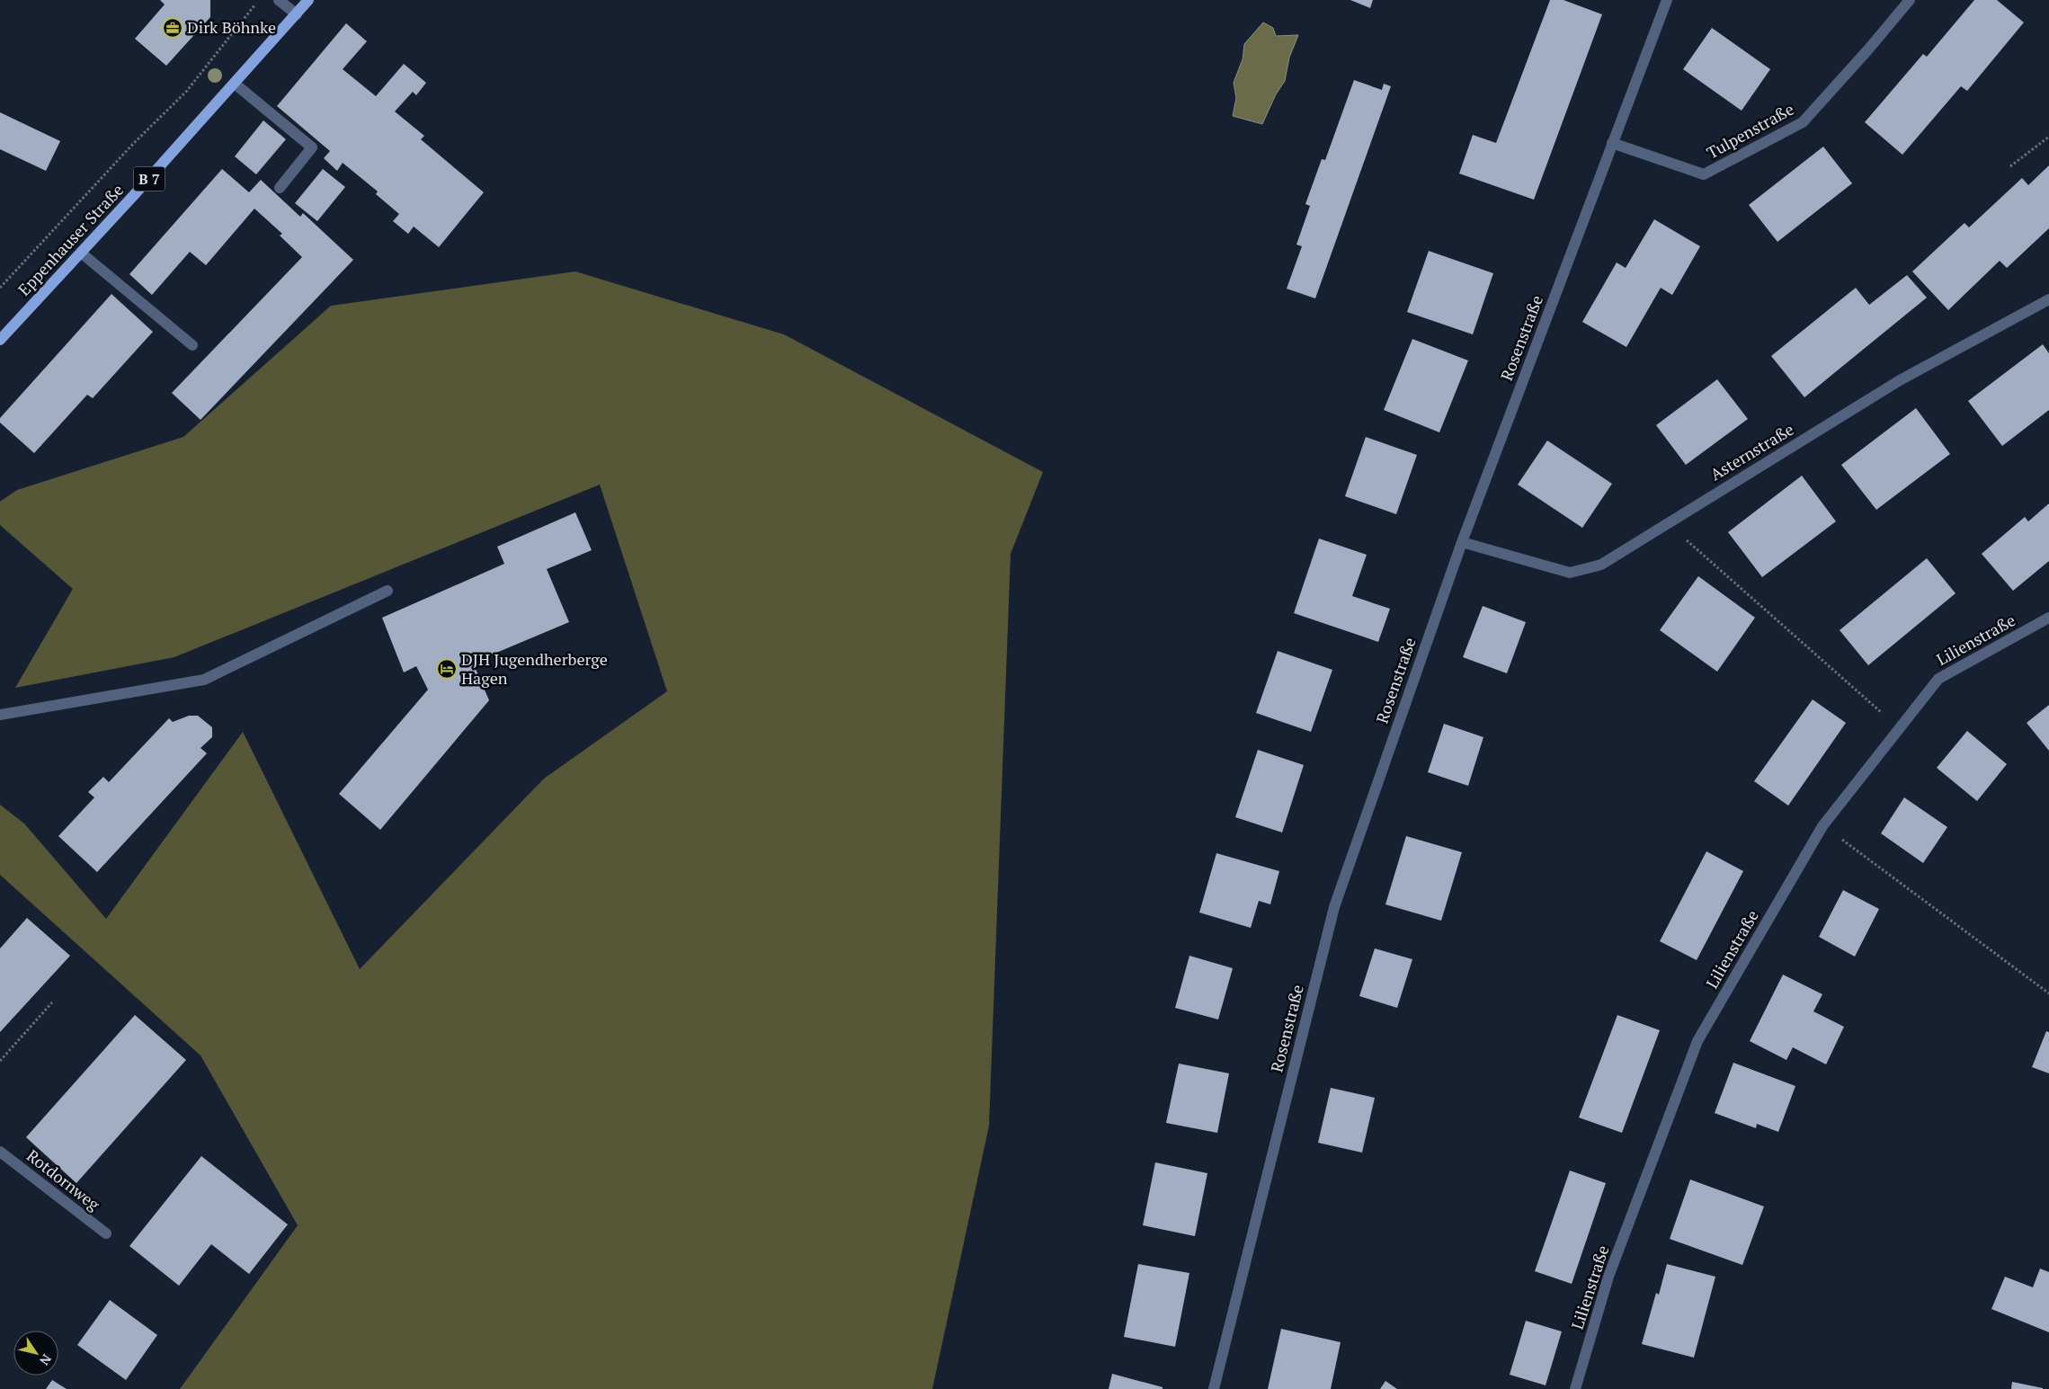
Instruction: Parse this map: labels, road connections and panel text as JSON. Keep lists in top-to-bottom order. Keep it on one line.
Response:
{"streets":{"main road":["B 7","Eppenhauser Straße"],"street":["Tulpenstraße","Rosenstraße","Asternstraße","Lilienstraße","Rotdornweg"]},"crossings":[["Tulpenstraße","Rosenstraße"],["Rosenstraße","Asternstraße"]],"places":{"office":["Dirk Böhnke"],"hotel":["DJH Jugendherberge Hagen"]},"north":"bottom right"}
